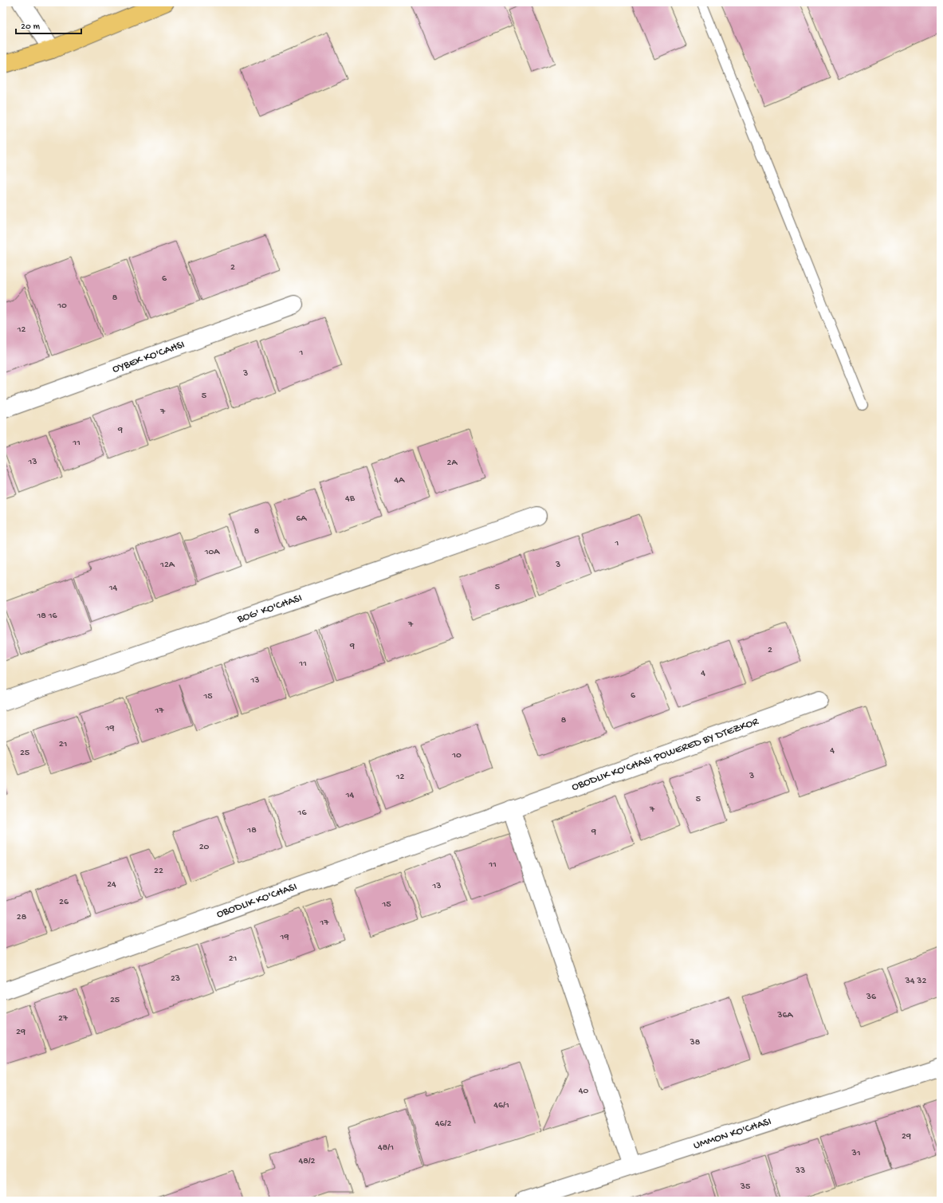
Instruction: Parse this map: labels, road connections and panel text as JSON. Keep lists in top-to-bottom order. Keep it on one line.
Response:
{"streets":{"street":["OYBEK KO'CAHSI","BOG' KO'CHASI","OBODLIK KO'CHASI POWERED BY DTEZKOR","OBODLIK KO'CHASI","UMMON KO'CHASI"]},"crossings":[["OBODLIK KO'CHASI POWERED BY DTEZKOR","OBODLIK KO'CHASI"]],"house_numbers":["2","6","8","10","12","1","3","5","7","9","11","13","2A","4A","4B","6A","8","1","10A","12A","3","5","14","18 16","7","9","2","11","4","13","6","15","17","8","19","21","4","25","10","3","12","14","5","7","16","18","9","20","11","22","24","13","26","15","28","17","19","21","23","34 32","36","25","36A","27","29","38","40","46/1","46/2","29","48/1","31","48/2","33","35"],"scale_bar":"20 m"}
